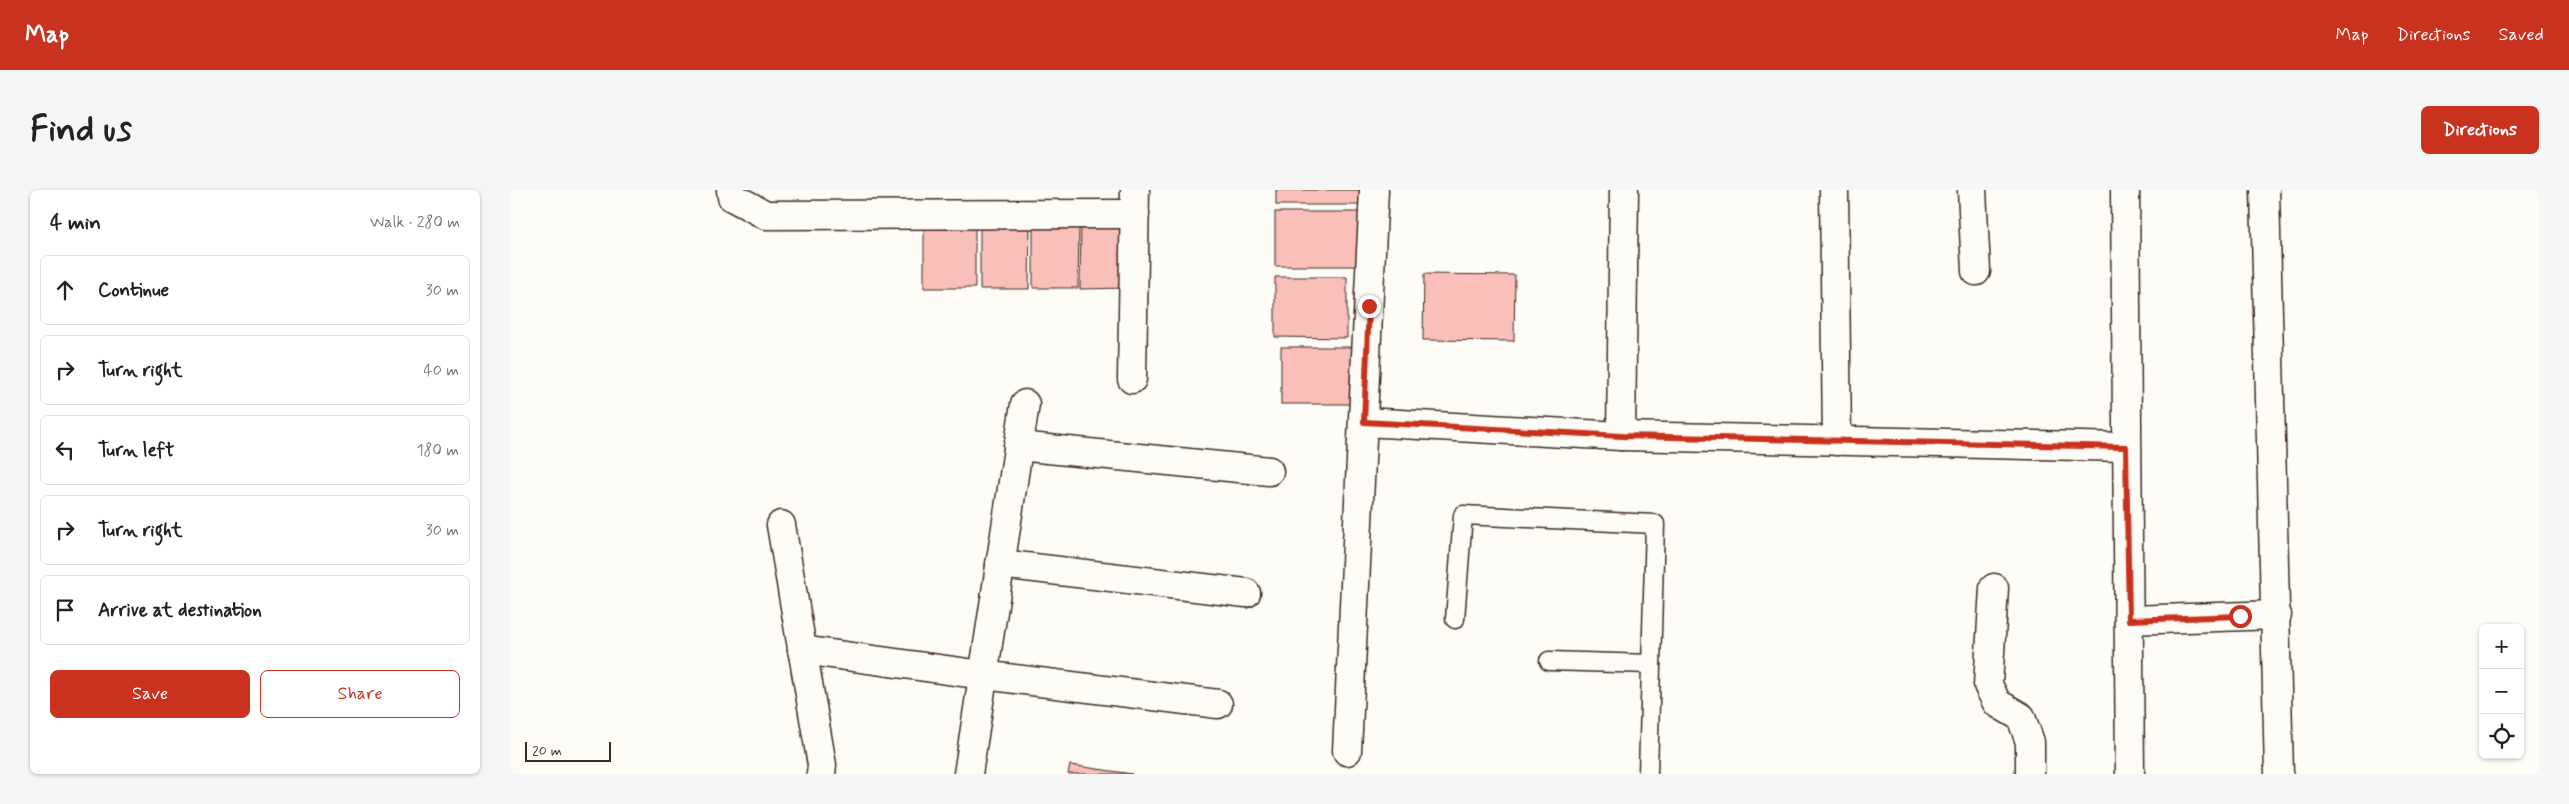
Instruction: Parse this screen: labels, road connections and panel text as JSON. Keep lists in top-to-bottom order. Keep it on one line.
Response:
{"scale_bar":"20 m","page":{"header":"Map","nav":["Map","Directions","Saved"],"buttons":["Directions",["Save","Share"]],"title":"Find us","heading":["4 min","Walk · 280 m"],"list":[["Continue","30 m"],["Turn right","40 m"],["Turn left","180 m"],["Turn right","30 m"],"Arrive at destination"],"map_buttons":["+","−"],"scale":"20 m"}}
